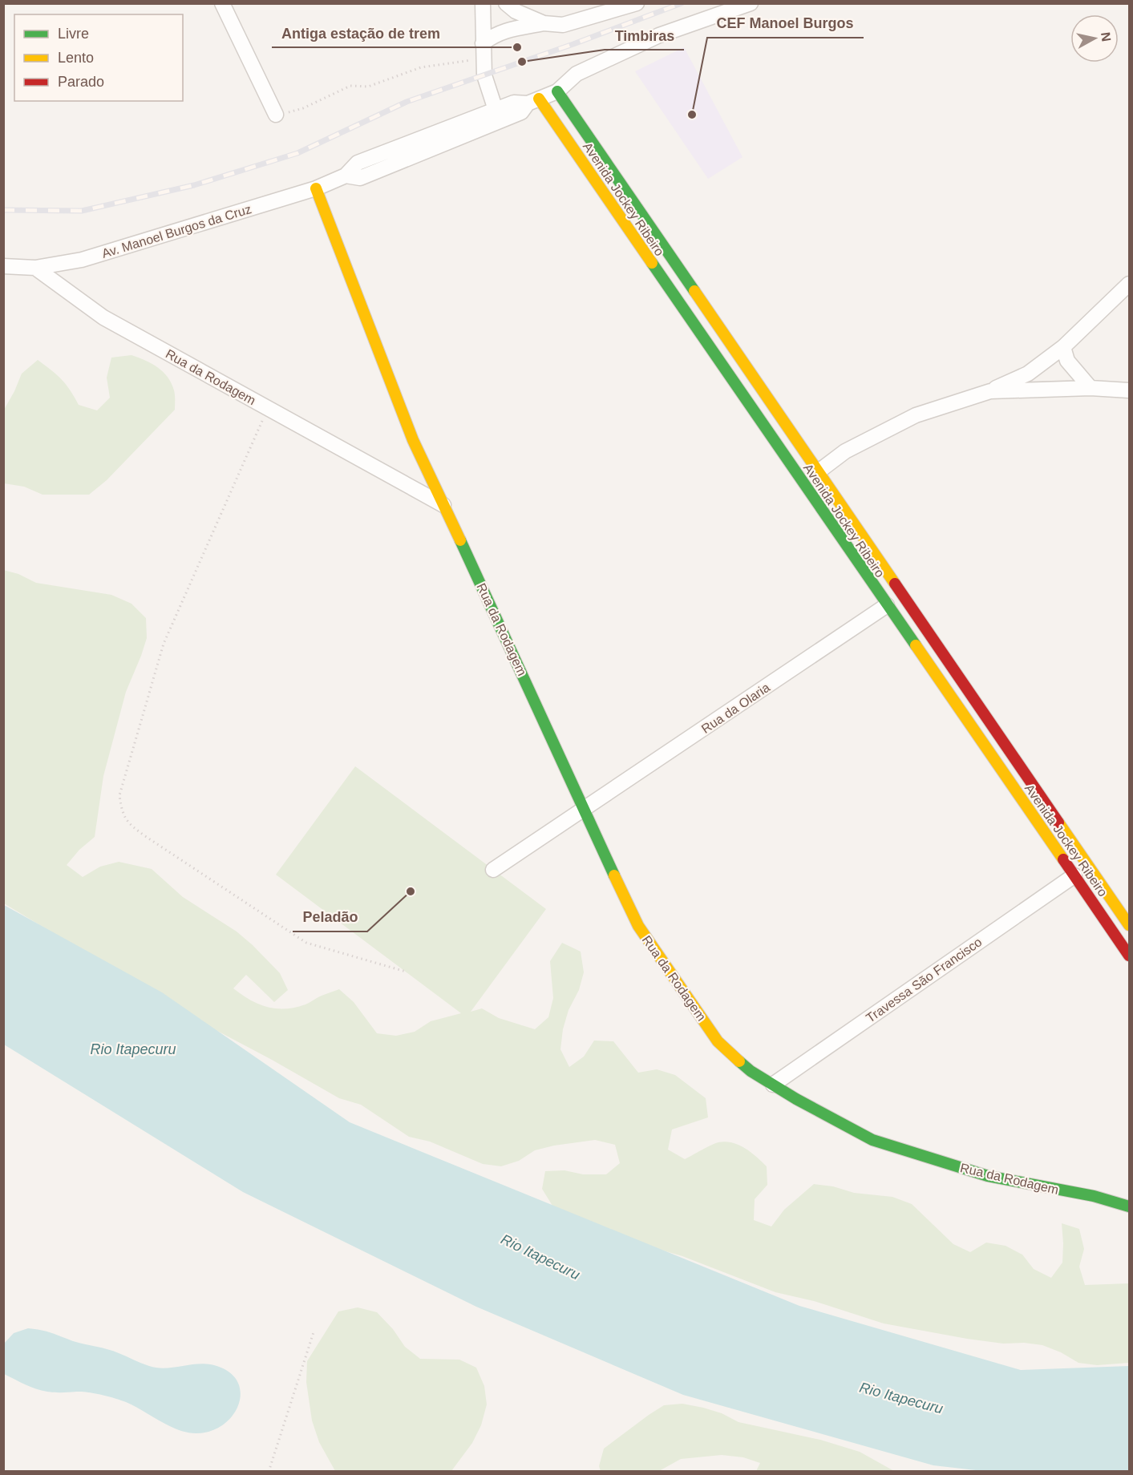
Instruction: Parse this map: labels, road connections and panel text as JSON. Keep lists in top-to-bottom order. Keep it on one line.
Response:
{"streets":{"street":["Avenida Jockey Ribeiro","Av. Manoel Burgos da Cruz","Rua da Rodagem","Rua da Olaria","Travessa São Francisco"]},"crossings":[["Avenida Jockey Ribeiro","Rua da Olaria"],["Avenida Jockey Ribeiro","Travessa São Francisco"],["Av. Manoel Burgos da Cruz","Rua da Rodagem"],["Rua da Rodagem","Rua da Olaria"],["Rua da Rodagem","Travessa São Francisco"]],"water":["Rio Itapecuru"],"places":["Antiga estação de trem","Timbiras","CEF Manoel Burgos","Peladão"],"legend":["Livre","Lento","Parado"],"north":"right"}
